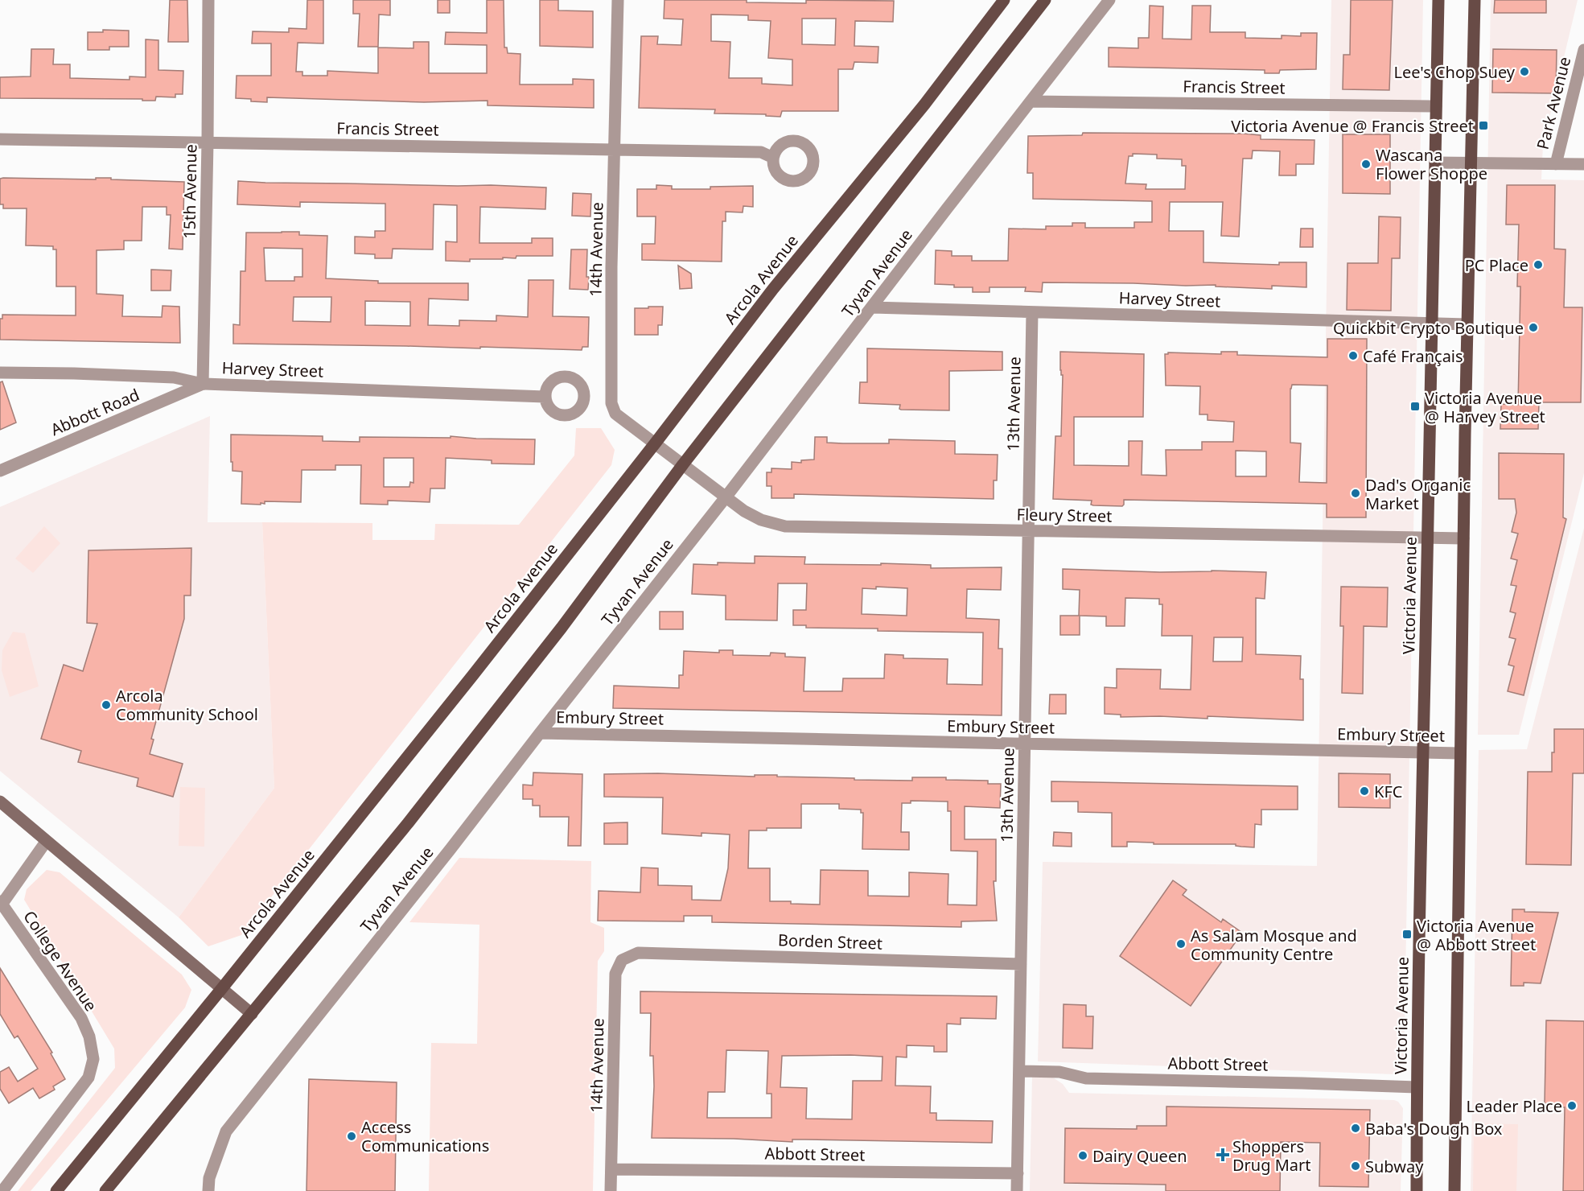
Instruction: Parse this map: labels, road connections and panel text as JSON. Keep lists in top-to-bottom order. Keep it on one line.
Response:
{"streets":{"main road":["Arcola Avenue","Victoria Avenue"],"street":["Francis Street","Park Avenue","15th Avenue","14th Avenue","Tyvan Avenue","Harvey Street","13th Avenue","Abbott Road","Fleury Street","Embury Street","Borden Street","College Avenue","Abbott Street"]},"crossings":[["Francis Street","15th Avenue"],["Francis Street","14th Avenue"],["Francis Street","Tyvan Avenue"],["Francis Street","Victoria Avenue"],["15th Avenue","Harvey Street"],["15th Avenue","Abbott Road"],["14th Avenue","Arcola Avenue"],["14th Avenue","Fleury Street"],["14th Avenue","Borden Street"],["14th Avenue","Abbott Street"],["Tyvan Avenue","Harvey Street"],["Tyvan Avenue","Fleury Street"],["Tyvan Avenue","Embury Street"],["Harvey Street","13th Avenue"],["Harvey Street","Abbott Road"],["Harvey Street","Victoria Avenue"],["13th Avenue","Fleury Street"],["13th Avenue","Embury Street"],["13th Avenue","Borden Street"],["13th Avenue","Abbott Street"],["Fleury Street","Victoria Avenue"],["Victoria Avenue","Embury Street"],["Victoria Avenue","Abbott Street"]],"places":{"other":["Lee's Chop Suey","Wascana Flower Shoppe","PC Place","Quickbit Crypto Boutique","Café Français","Dad's Organic Market","Arcola Community School","KFC","As Salam Mosque and Community Centre","Leader Place","Baba's Dough Box","Access Communications","Dairy Queen","Subway"],"transit":["Victoria Avenue @ Francis Street","Victoria Avenue @ Harvey Street","Victoria Avenue @ Abbott Street"],"health":["Shoppers Drug Mart"]}}
